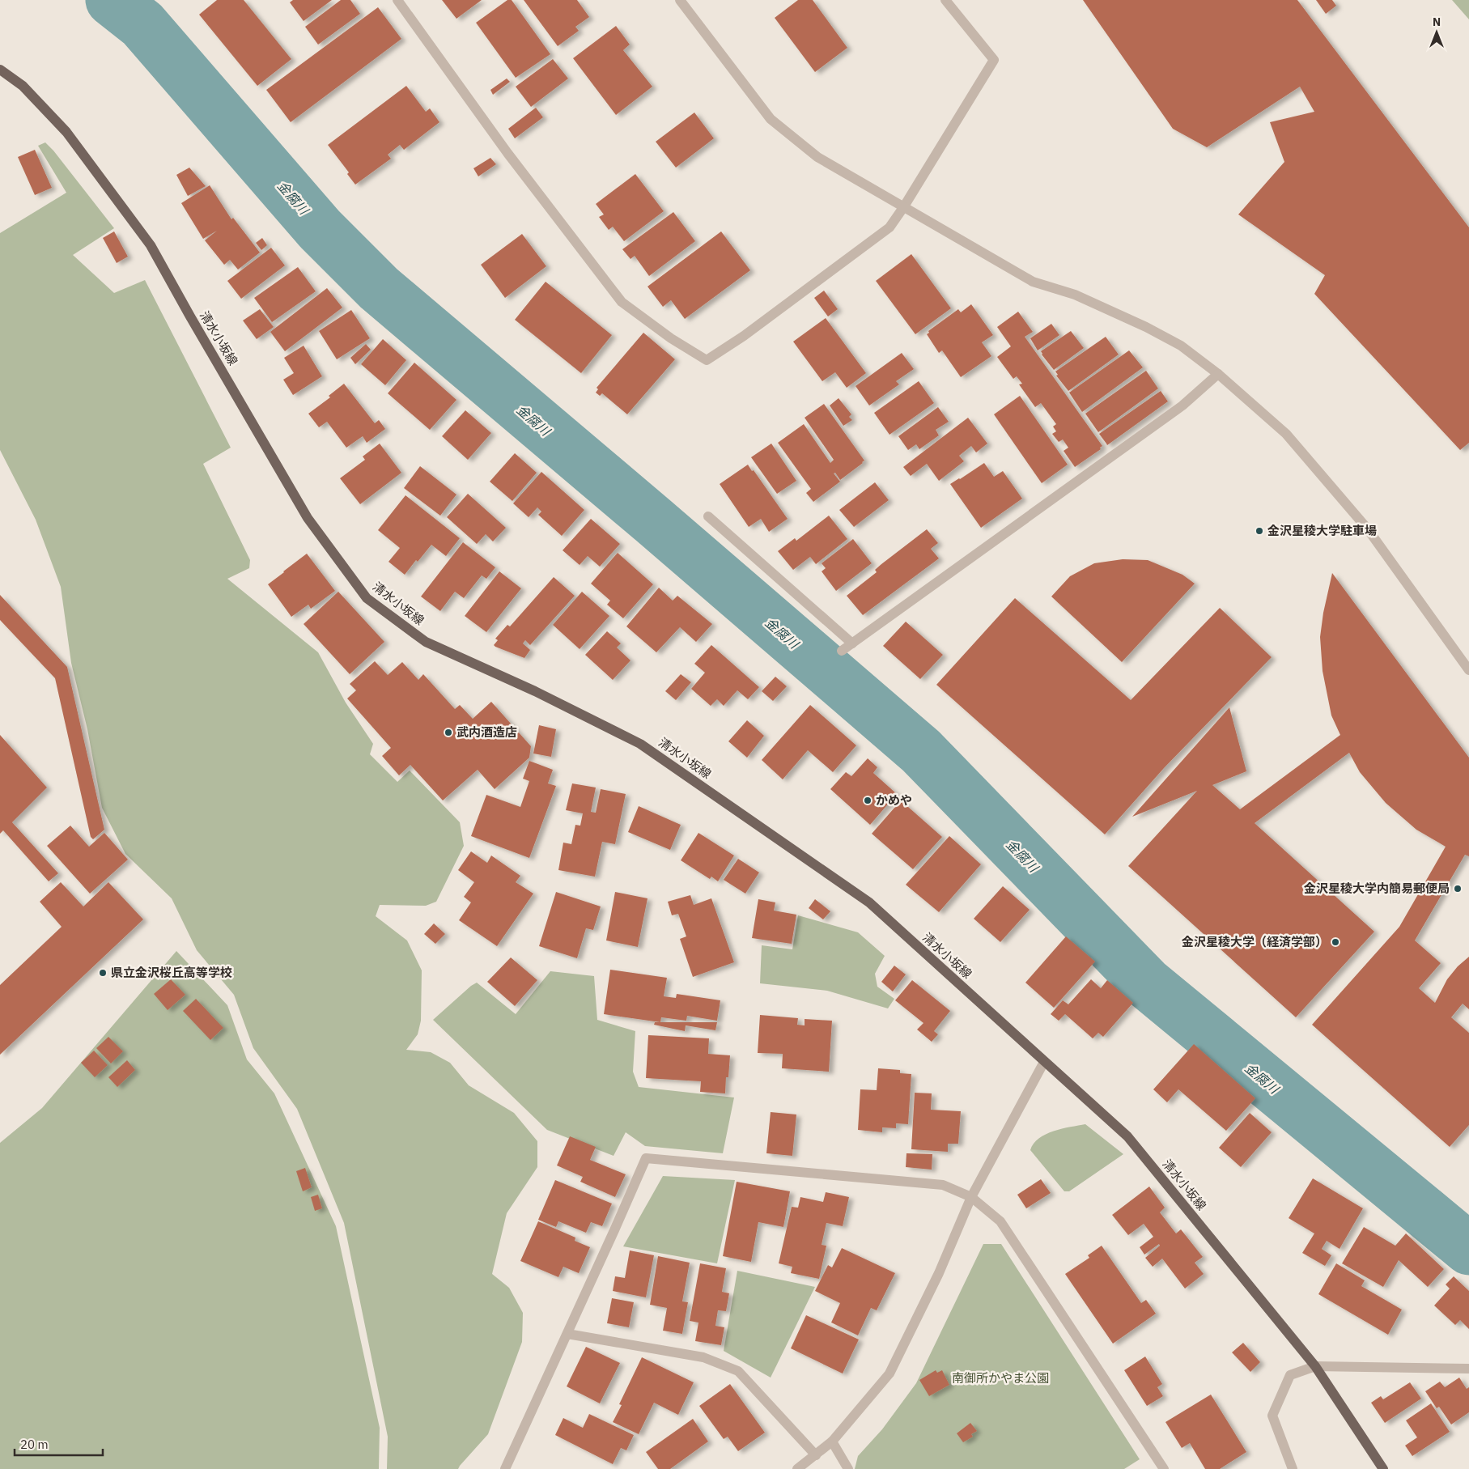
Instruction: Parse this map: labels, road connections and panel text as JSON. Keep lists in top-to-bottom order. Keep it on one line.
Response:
{"streets":{"main road":["清水小坂線"]},"water":["金腐川"],"parks":["南御所かやま公園"],"places":["金沢星稜大学駐車場","武内酒造店","かめや","金沢星稜大学内簡易郵便局","金沢星稜大学（経済学部）","県立金沢桜丘高等学校"],"scale_bar":"20 m","north":"top"}
